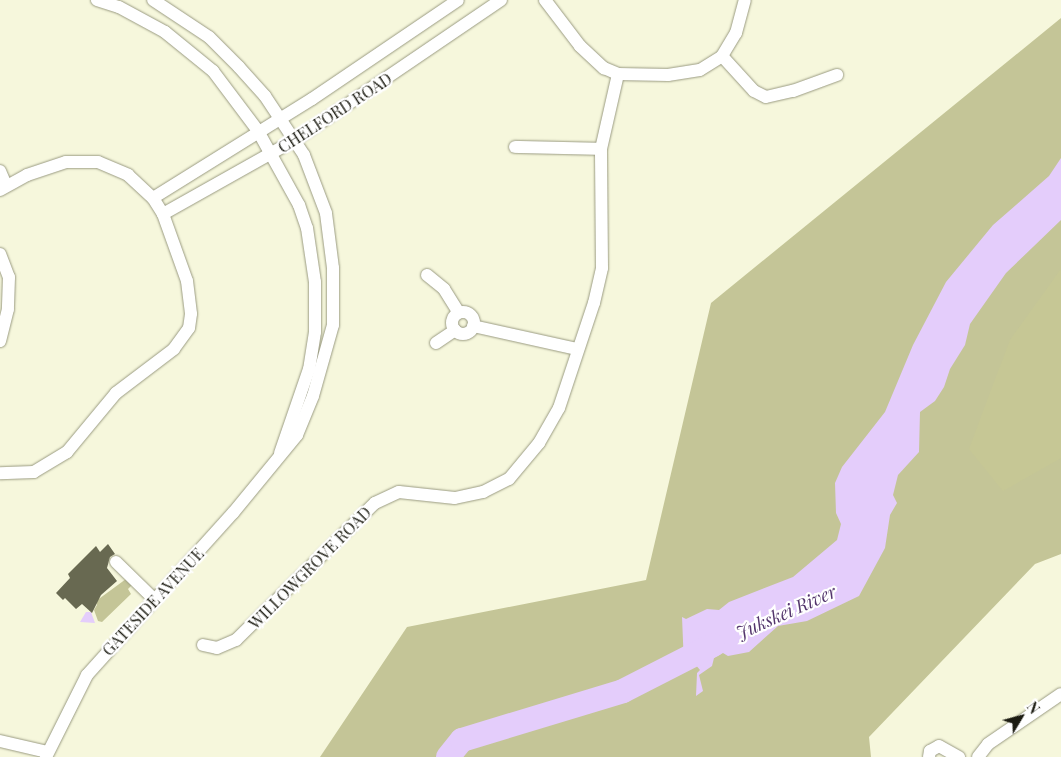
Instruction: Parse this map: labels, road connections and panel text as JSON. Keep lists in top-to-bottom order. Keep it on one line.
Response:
{"streets":{"street":["CHELFORD ROAD","WILLOWGROVE ROAD","GATESIDE AVENUE"]},"crossings":[["CHELFORD ROAD","GATESIDE AVENUE"]],"water":["Jukskei River"],"north":"top right"}
